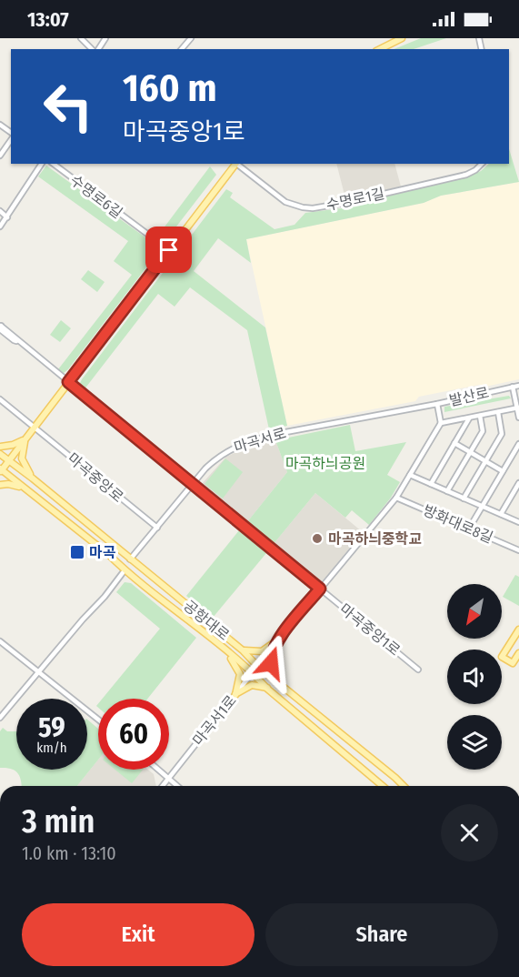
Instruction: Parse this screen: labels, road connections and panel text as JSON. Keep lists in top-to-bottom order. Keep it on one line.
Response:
{"streets":{"main road":["공항대로"],"street":["수명로6길","수명로1길","발산로","마곡서로","마곡중앙로","방화대로8길","마곡중앙1로","마곡서1로"]},"crossings":[["발산로","마곡서로"],["발산로","마곡서1로"],["마곡서로","마곡중앙로"],["마곡서로","공항대로"],["마곡서로","마곡중앙1로"],["방화대로8길","마곡서1로"],["공항대로","마곡서1로"],["마곡중앙1로","마곡서1로"]],"parks":["마곡하늬공원"],"places":{"other":["마곡하늬중학교"],"transit":["마곡"]},"north":"bottom left","page":{"status":"13:07","turn":["160 m","마곡중앙1로"],"speed":"59 km/h","limit":"60","heading":["3 min","1.0 km · 13:10"],"buttons":["Exit","Share"]}}
